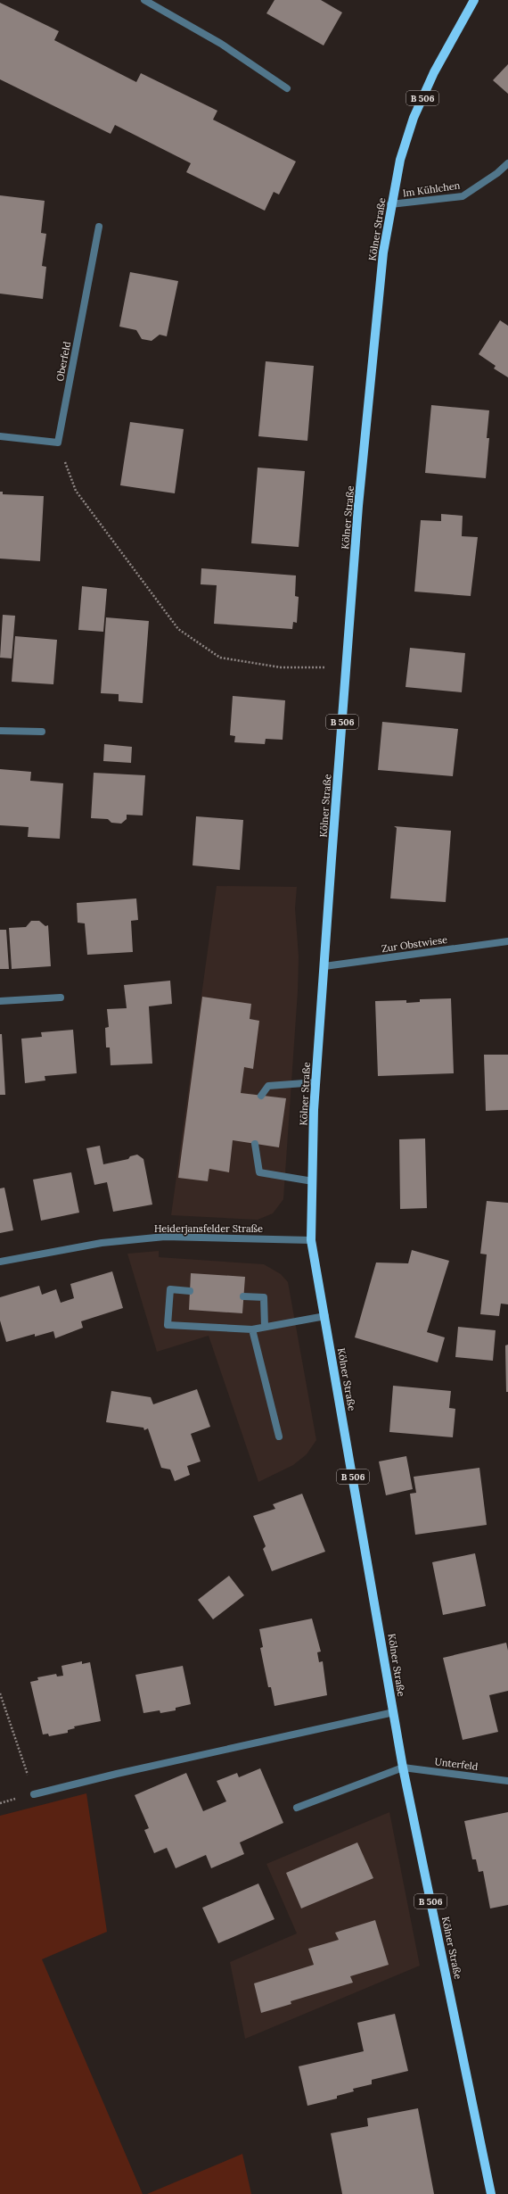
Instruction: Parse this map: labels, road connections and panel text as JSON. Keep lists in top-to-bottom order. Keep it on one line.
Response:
{"streets":{"main road":["B 506","Kölner Straße"],"street":["Im Kühlchen","Oberfeld","Zur Obstwiese","Heiderjansfelder Straße","Unterfeld"]},"crossings":[["Im Kühlchen","Kölner Straße"],["Kölner Straße","Zur Obstwiese"],["Kölner Straße","Heiderjansfelder Straße"],["Kölner Straße","Unterfeld"]]}
